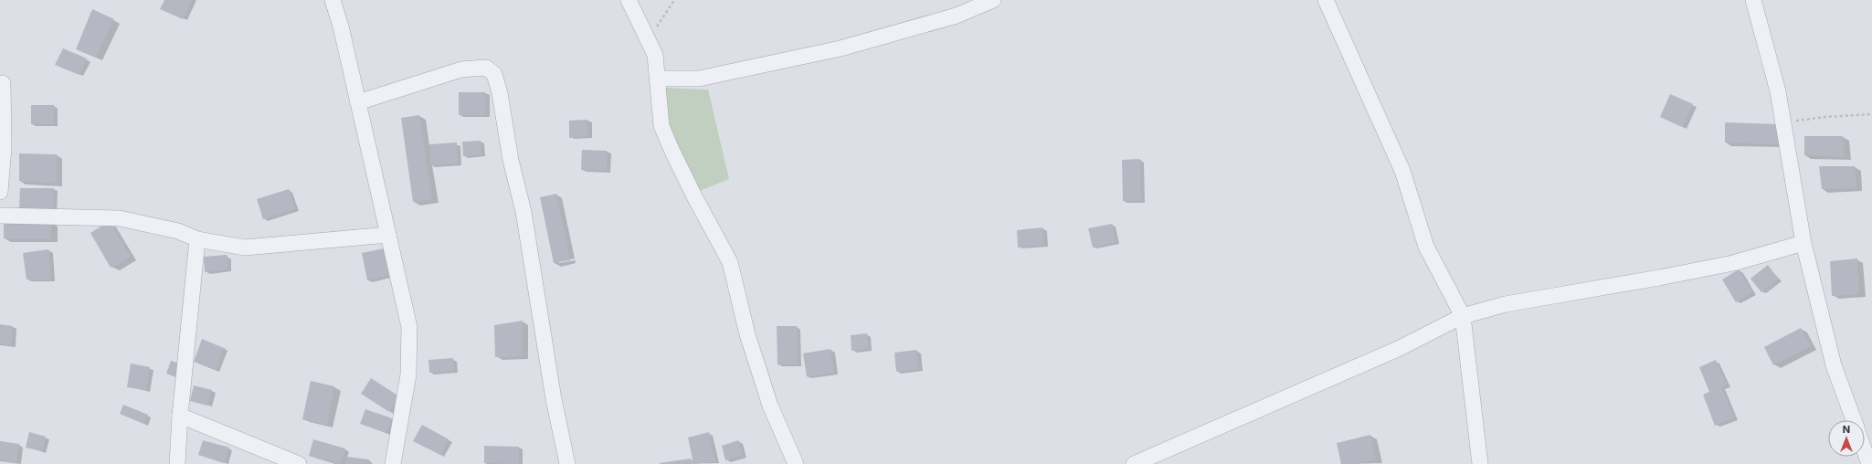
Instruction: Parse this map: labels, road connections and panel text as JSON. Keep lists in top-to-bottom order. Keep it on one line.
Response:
{"north":"top"}
